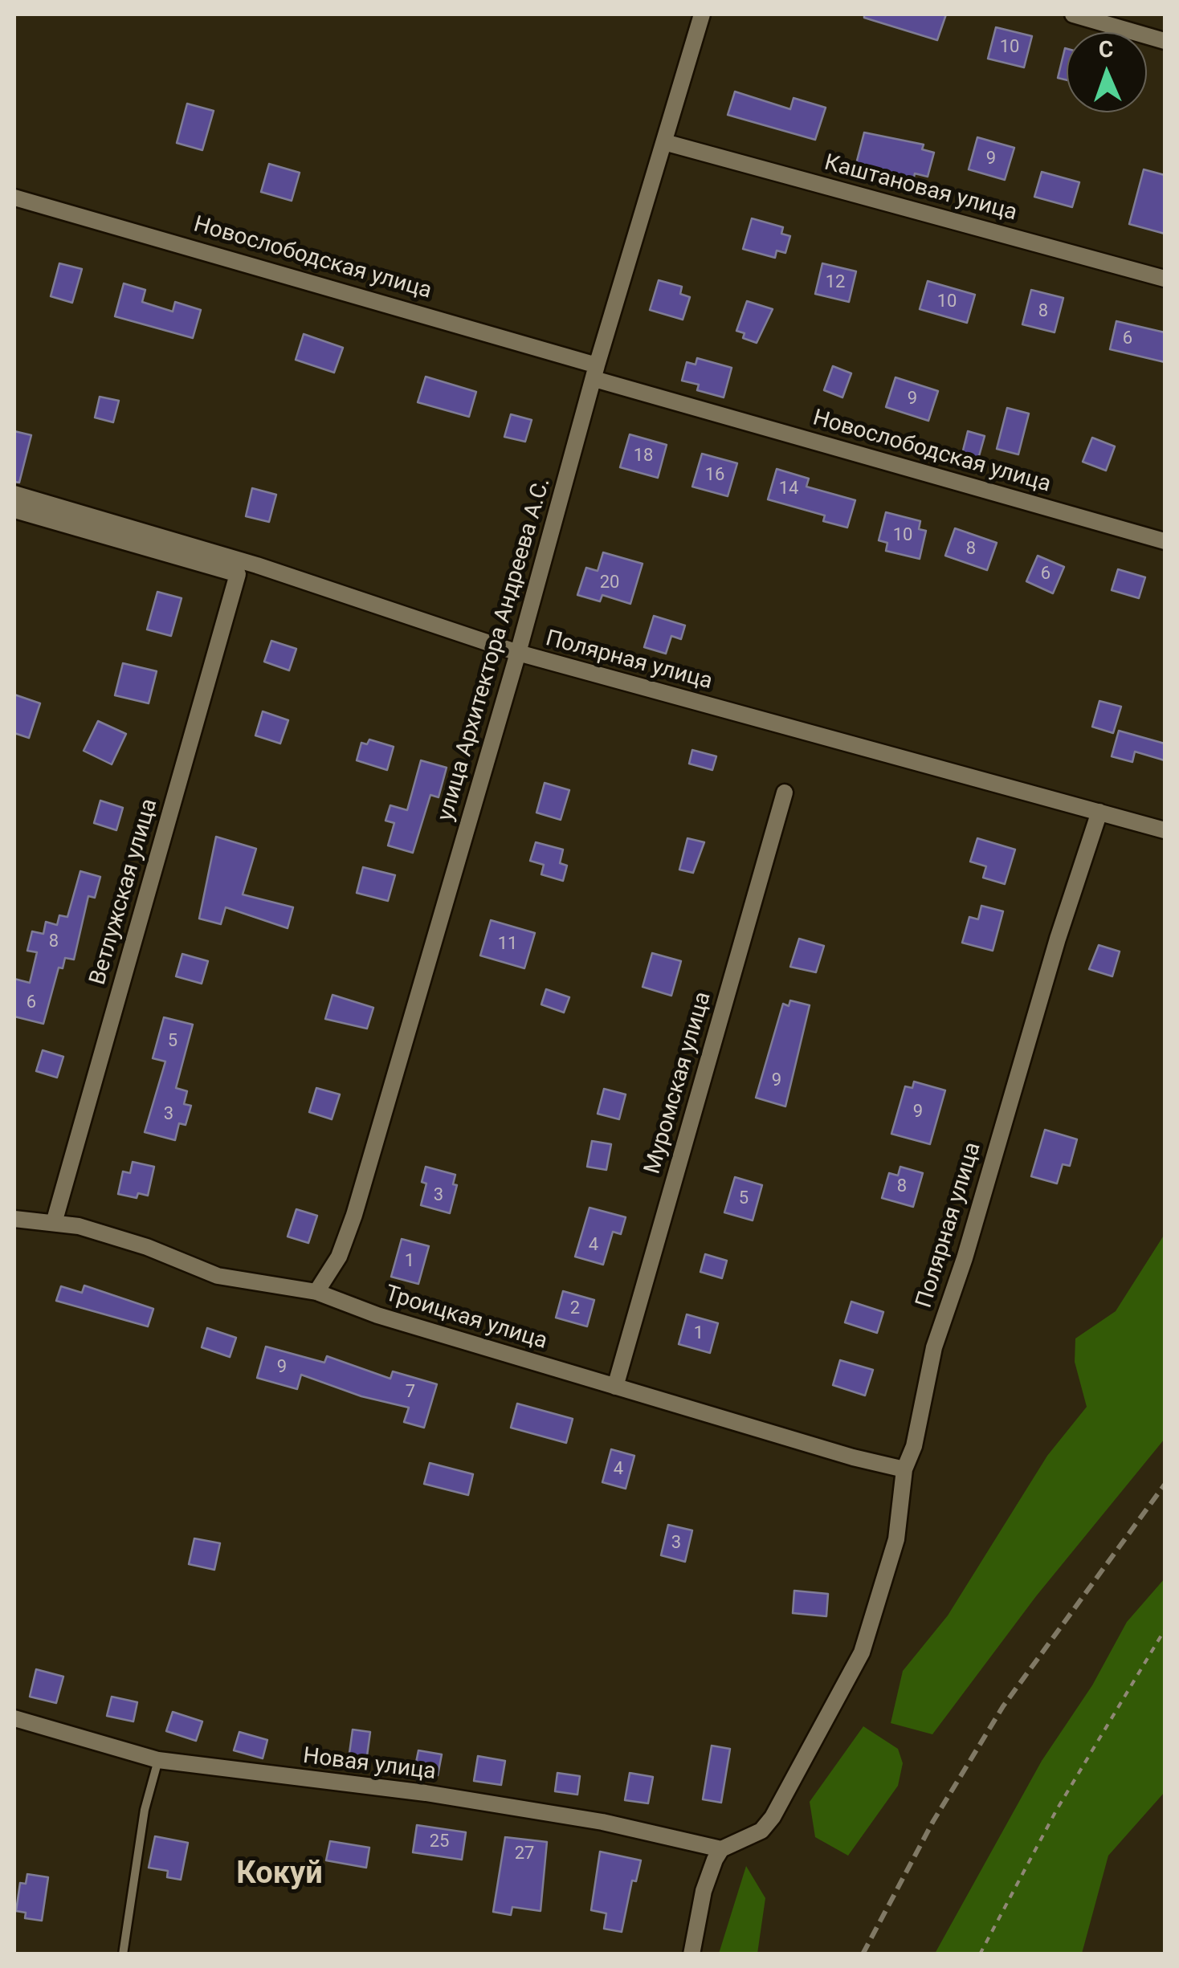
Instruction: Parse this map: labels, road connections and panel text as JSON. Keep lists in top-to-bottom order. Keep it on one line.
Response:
{"streets":{"street":["Каштановая улица","Новослободская улица","улица Архитектора Андреева А.С.","Полярная улица","Ветлужская улица","Муромская улица","Троицкая улица","Новая улица"]},"crossings":[["Каштановая улица","улица Архитектора Андреева А.С."],["Новослободская улица","улица Архитектора Андреева А.С."],["улица Архитектора Андреева А.С.","Полярная улица"],["улица Архитектора Андреева А.С.","Троицкая улица"],["Полярная улица","Троицкая улица"],["Ветлужская улица","Троицкая улица"],["Муромская улица","Троицкая улица"]],"districts":["Кокуй"],"house_numbers":["10","9","12","10","8","6","9","18","16","14","10","8","6","20","8","11","6","5","9","9","3","8","3","5","4","1","2","1","9","7","4","3","25","27"],"north":"top"}
